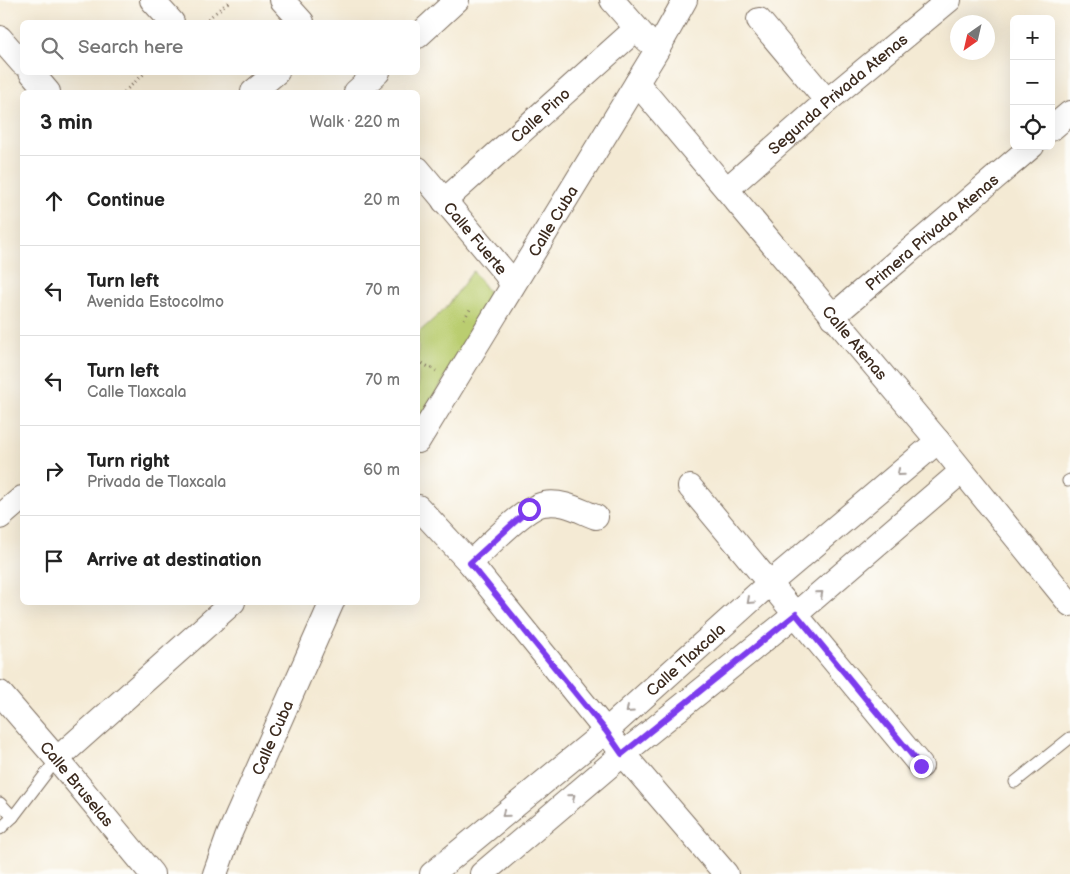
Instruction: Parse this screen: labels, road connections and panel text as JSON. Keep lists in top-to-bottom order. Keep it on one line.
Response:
{"streets":{"street":["Segunda Privada Atenas","Calle Pino","Calle Cuba","Primera Privada Atenas","Calle Fuerte","Calle Atenas","Calle Tlaxcala","Calle Bruselas"]},"crossings":[["Segunda Privada Atenas","Calle Atenas"],["Calle Pino","Calle Fuerte"],["Calle Cuba","Calle Fuerte"],["Calle Cuba","Calle Atenas"],["Primera Privada Atenas","Calle Atenas"],["Calle Atenas","Calle Tlaxcala"]],"north":"bottom left","page":{"map_buttons":["+","−"],"search":"Search here","heading":["3 min","Walk · 220 m"],"list":[["Continue","20 m"],["Turn left","Avenida Estocolmo","70 m"],["Turn left","Calle Tlaxcala","70 m"],["Turn right","Privada de Tlaxcala","60 m"],"Arrive at destination"]}}
